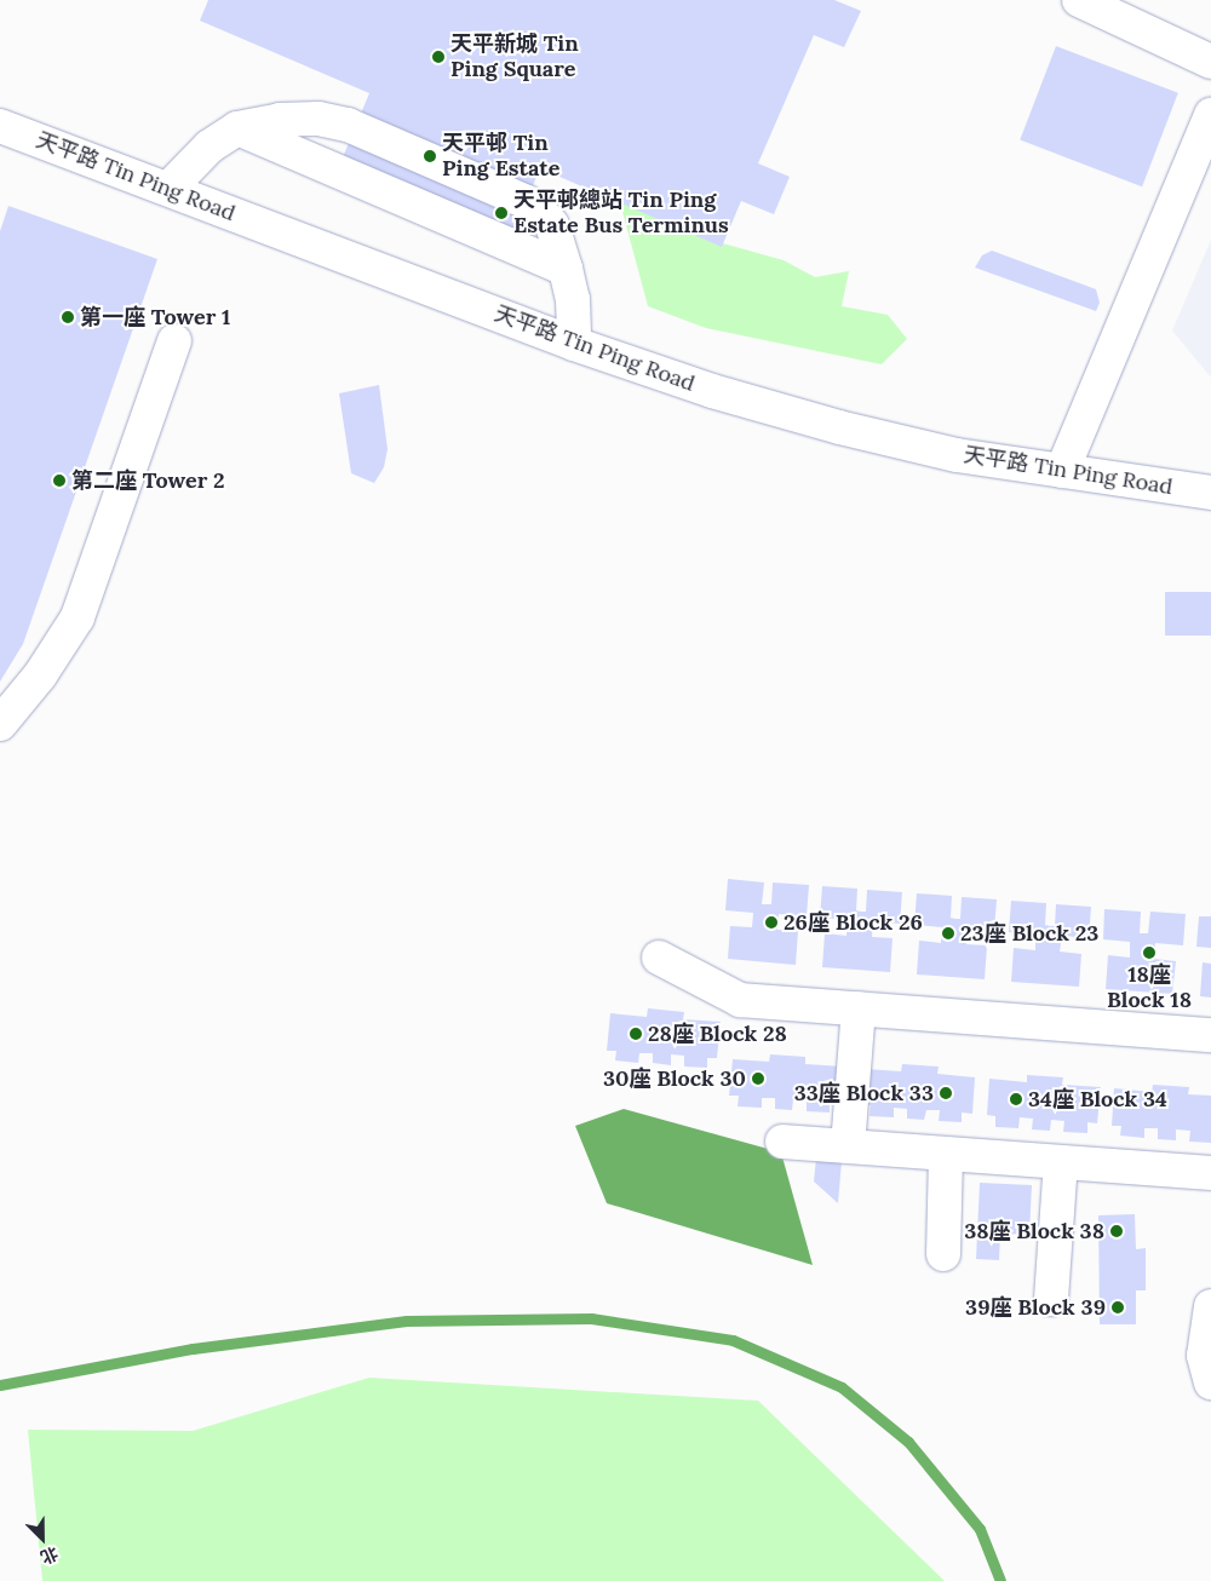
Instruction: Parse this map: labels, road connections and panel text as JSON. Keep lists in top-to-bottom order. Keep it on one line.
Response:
{"streets":{"street":["天平路 Tin Ping Road"]},"places":["天平新城 Tin Ping Square","天平邨 Tin Ping Estate","天平邨總站 Tin Ping Estate Bus Terminus","第一座 Tower 1","第二座 Tower 2","26座 Block 26","23座 Block 23","18座 Block 18","28座 Block 28","30座 Block 30","33座 Block 33","34座 Block 34","38座 Block 38","39座 Block 39"],"north":"bottom right"}
